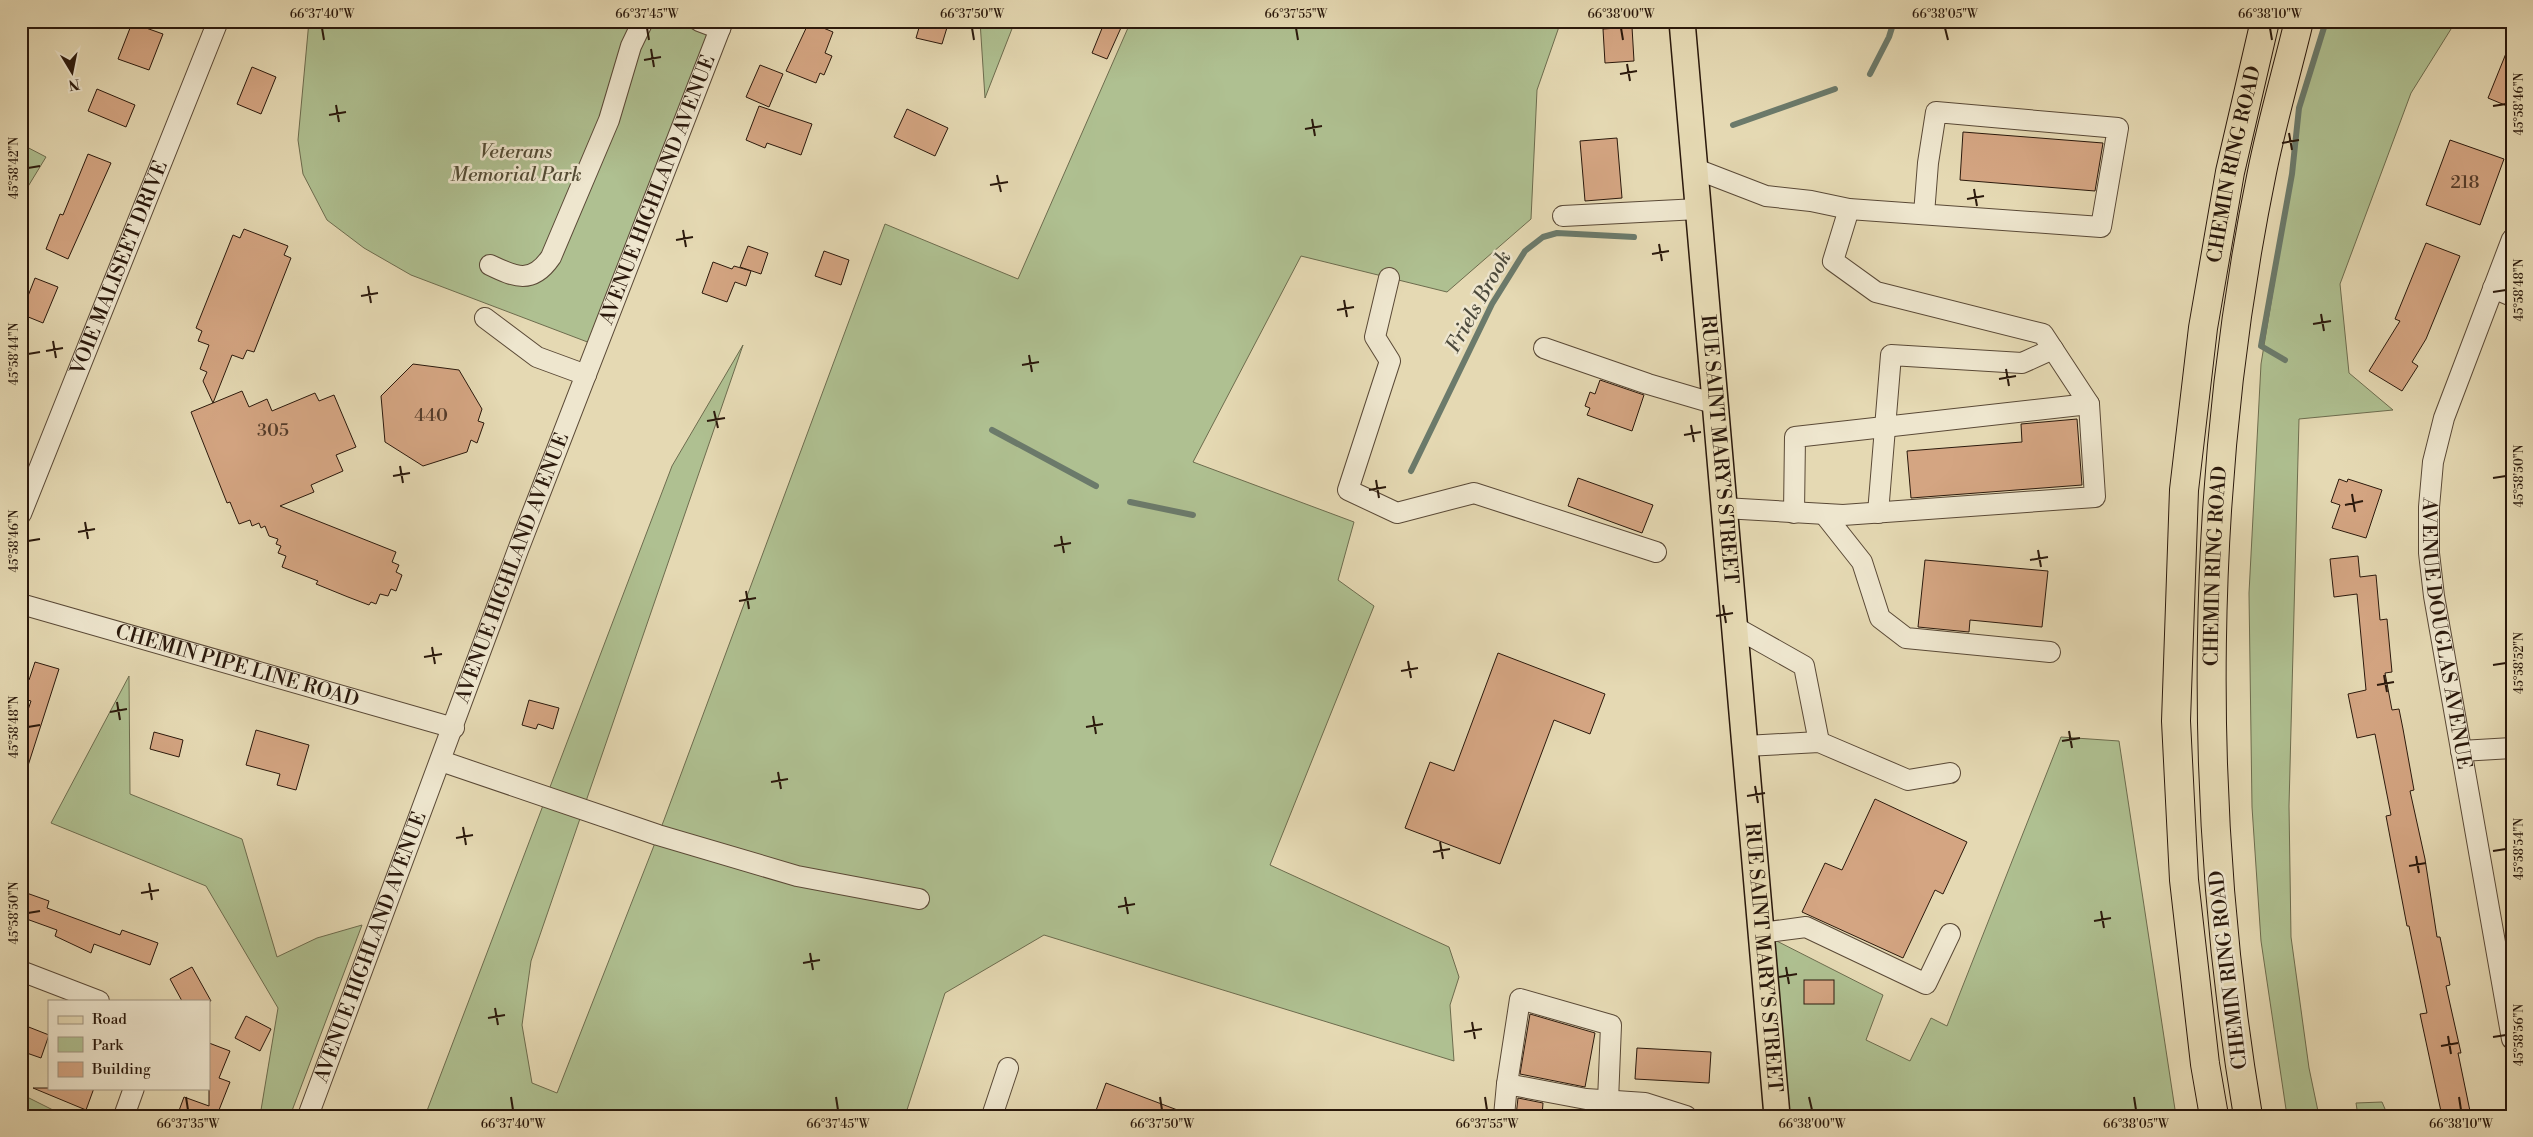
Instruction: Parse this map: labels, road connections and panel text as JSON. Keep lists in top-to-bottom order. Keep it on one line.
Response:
{"streets":{"highway":["CHEMIN RING ROAD"],"main road":["RUE SAINT MARY'S STREET"],"street":["AVENUE HIGHLAND AVENUE","VOIE MALISEET DRIVE","AVENUE DOUGLAS AVENUE","CHEMIN PIPE LINE ROAD"]},"crossings":[["AVENUE HIGHLAND AVENUE","CHEMIN PIPE LINE ROAD"]],"water":["Friels Brook"],"parks":["Veterans Memorial Park"],"house_numbers":["218","440","305"],"legend":["Road","Park","Building"],"north":"bottom","coordinates":["66°37'40\"W","66°37'45\"W","66°37'50\"W","66°37'55\"W","66°38'00\"W","66°38'05\"W","66°38'10\"W","45°58'46\"N","45°58'42\"N","45°58'48\"N","45°58'44\"N","45°58'50\"N","45°58'52\"N","45°58'54\"N","45°58'56\"N","66°37'35\"W"]}
